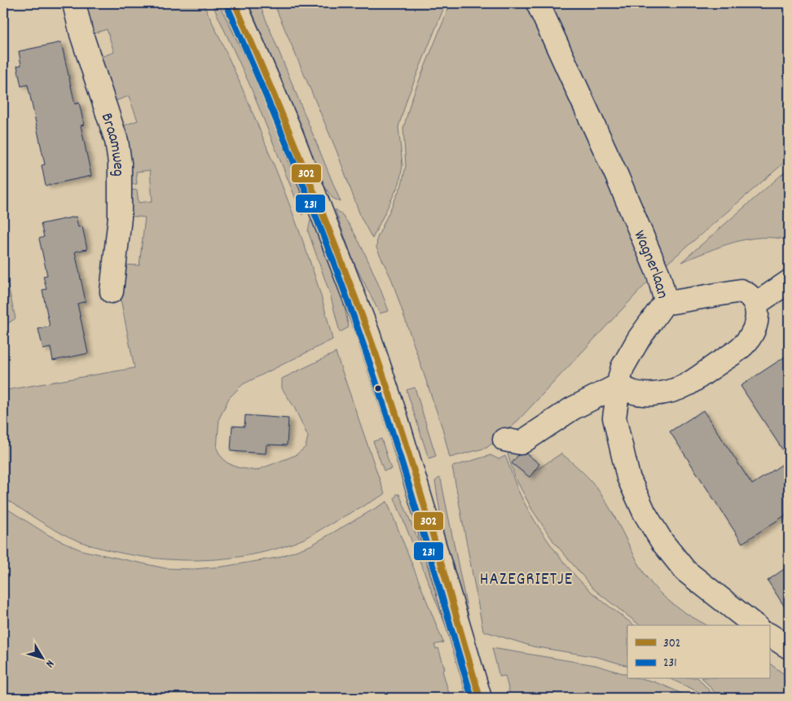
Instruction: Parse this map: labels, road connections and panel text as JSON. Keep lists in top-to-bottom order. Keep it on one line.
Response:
{"streets":{"main road":["Braamweg","Wagnerlaan"]},"districts":["HAZEGRIETJE"],"lines":["transit line 302","transit line 231"],"legend":["302","231"],"north":"bottom right"}
